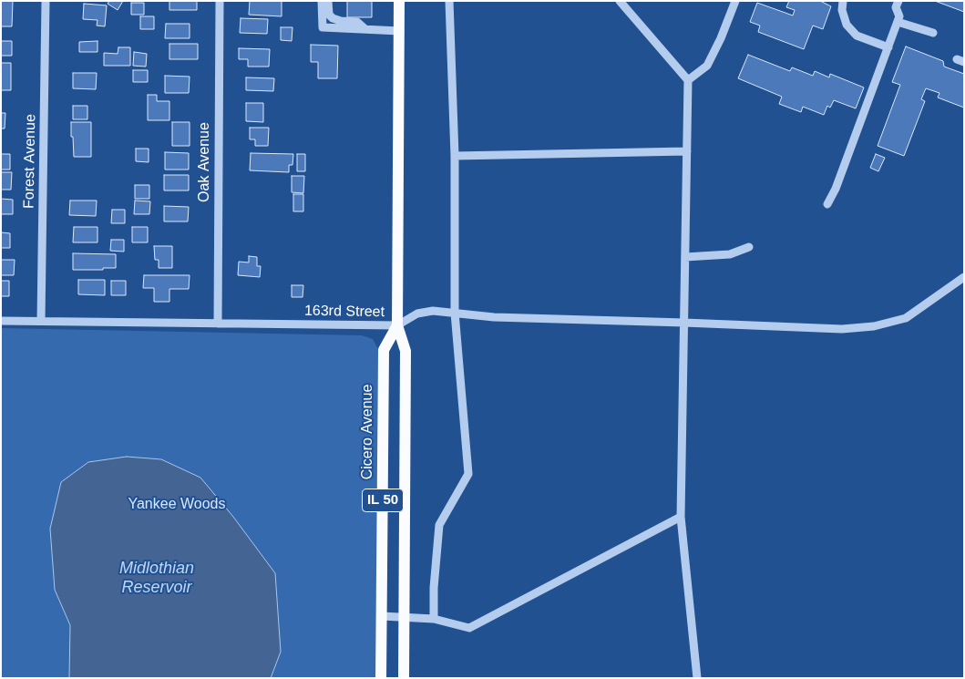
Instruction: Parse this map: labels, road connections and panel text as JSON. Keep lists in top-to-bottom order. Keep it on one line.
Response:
{"streets":{"main road":["Cicero Avenue","IL 50"],"street":["Forest Avenue","Oak Avenue","163rd Street"]},"crossings":[["Forest Avenue","163rd Street"],["Oak Avenue","163rd Street"],["163rd Street","Cicero Avenue"]],"water":["Midlothian Reservoir"],"parks":["Yankee Woods"]}
